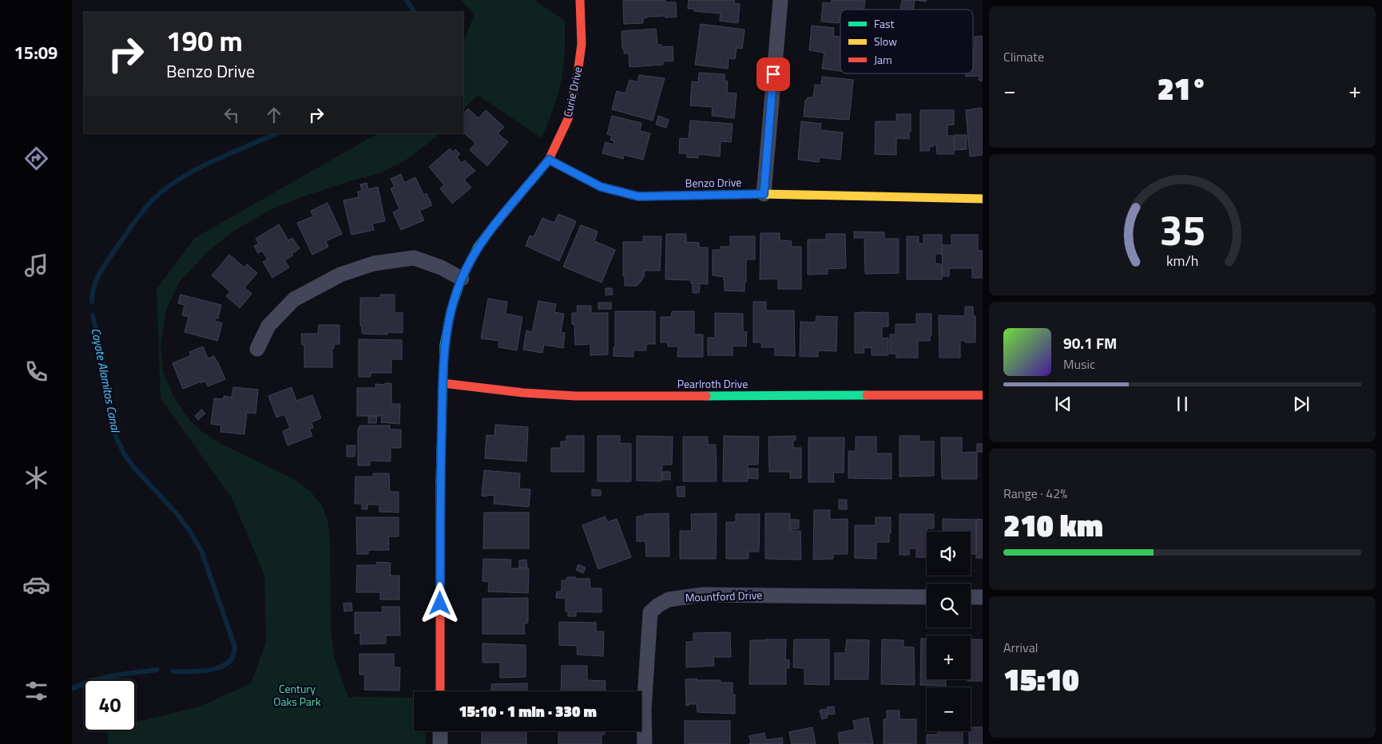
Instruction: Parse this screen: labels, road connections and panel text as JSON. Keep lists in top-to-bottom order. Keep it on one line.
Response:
{"streets":{"street":["Curie Drive","Benzo Drive","Pearlroth Drive","Mountford Drive"]},"crossings":[["Curie Drive","Benzo Drive"],["Curie Drive","Pearlroth Drive"]],"water":["Coyote Alamitos Canal"],"parks":["Century Oaks Park"],"legend":["Fast","Slow","Jam"],"page":{"tabs":"15:09","tile":["Climate",["Range · 42%","210 km"],["Arrival","15:10"]],"turn":["190 m","Benzo Drive"],"heat":["−","21°","+"],"song":["90.1 FM","Music"],"map_buttons":["+","−"],"limit":"40","trip":"15:10 · 1 min · 330 m","gauge":["35","km/h"]}}
